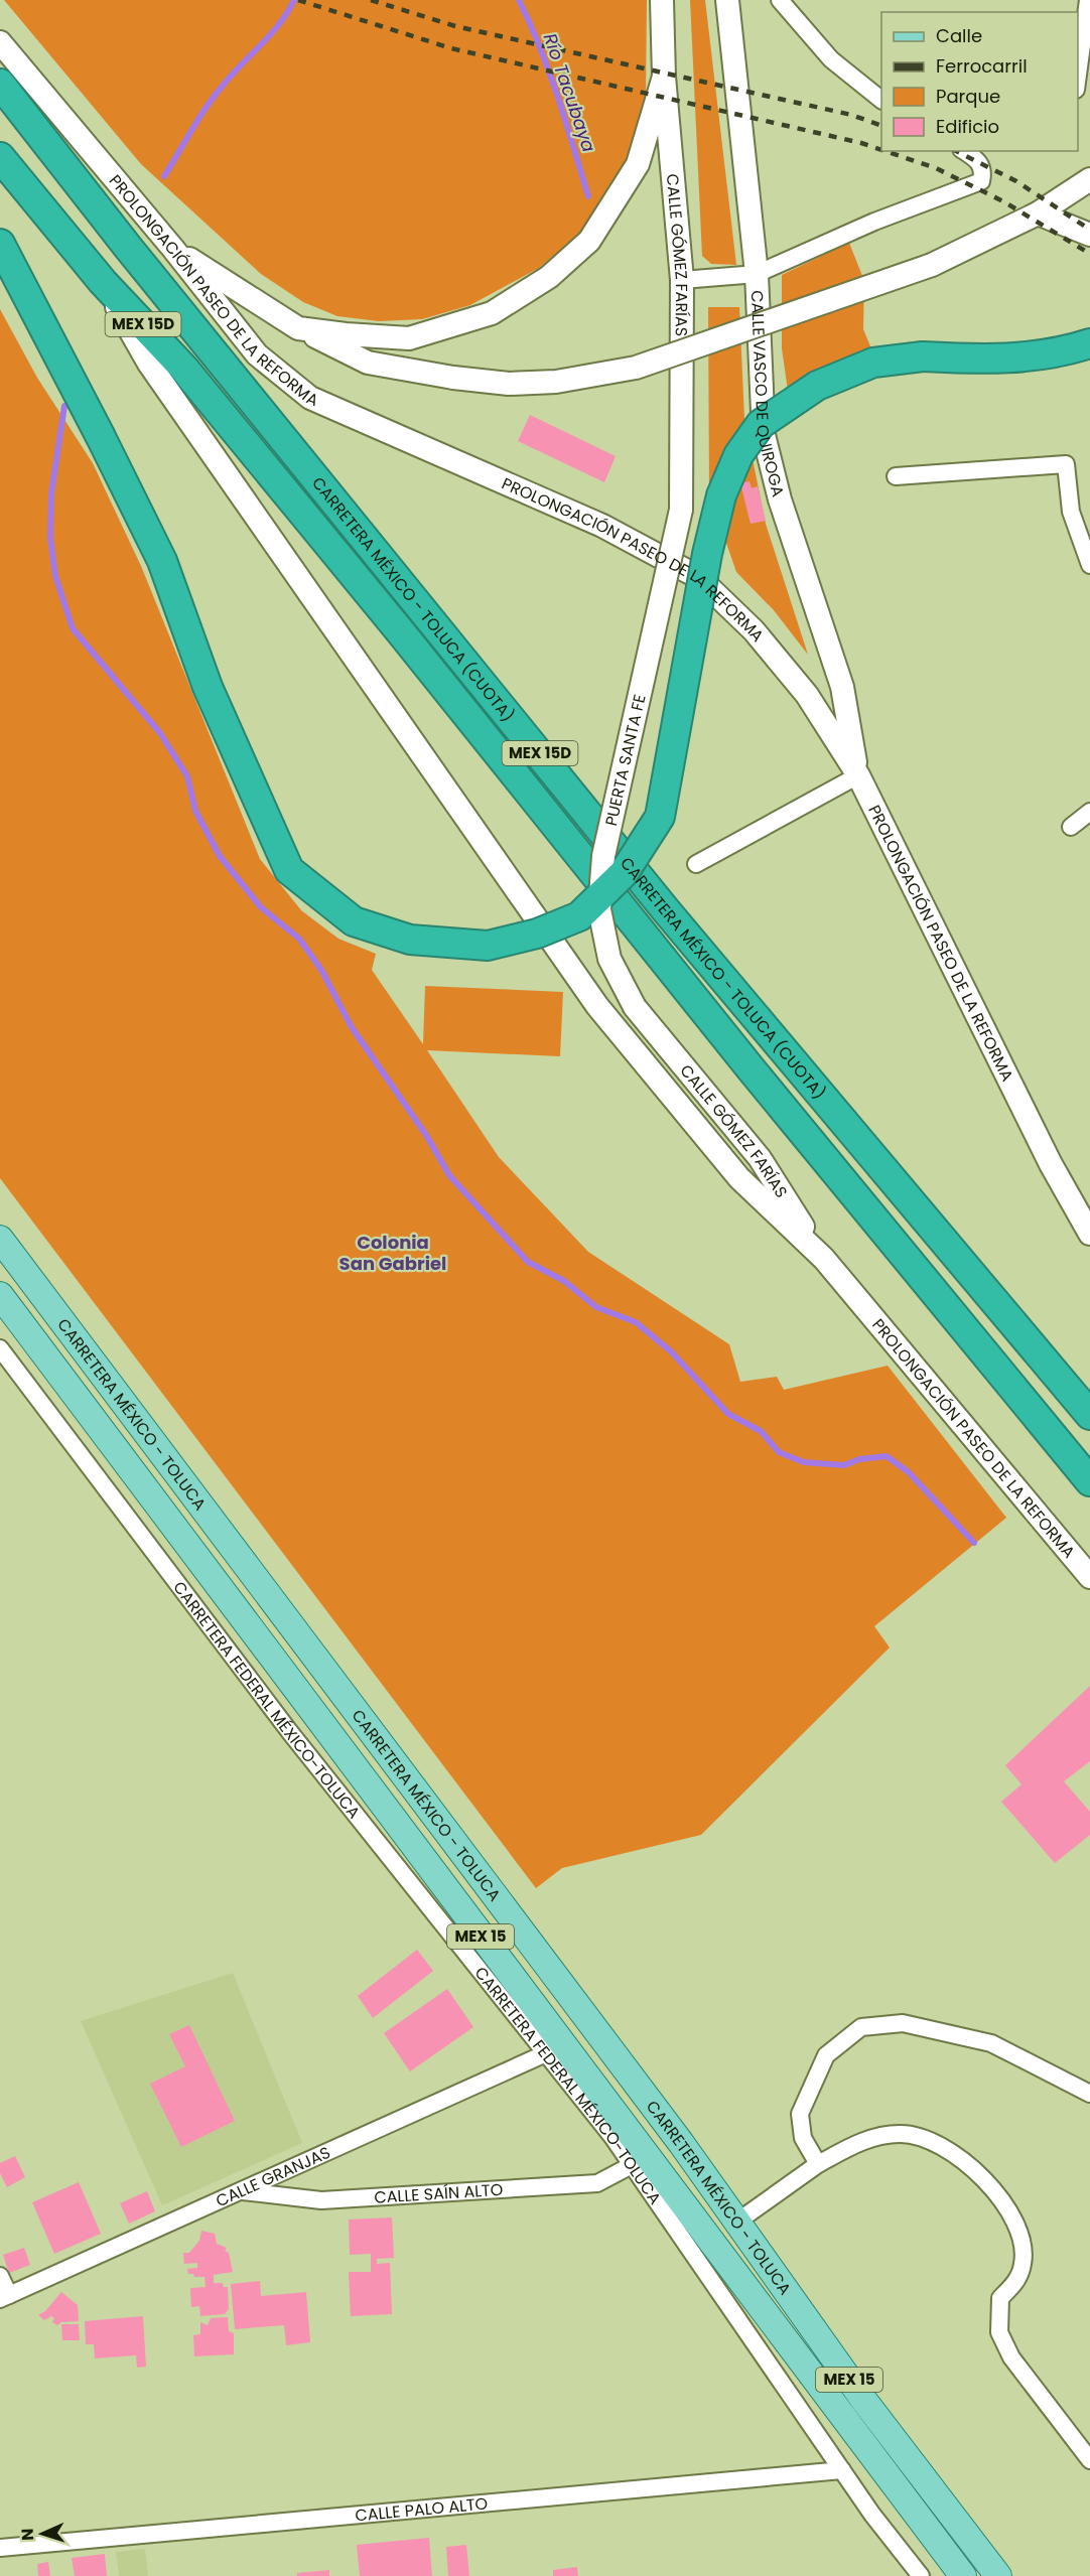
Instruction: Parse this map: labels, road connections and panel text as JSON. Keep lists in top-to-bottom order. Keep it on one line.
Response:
{"streets":{"highway":["MEX 15D","CARRETERA MÉXICO - TOLUCA (CUOTA)"],"main road":["CARRETERA MÉXICO - TOLUCA","MEX 15"],"street":["CALLE GÓMEZ FARÍAS","PROLONGACIÓN PASEO DE LA REFORMA","CALLE VASCO DE QUIROGA","PUERTA SANTA FE","CARRETERA FEDERAL MÉXICO-TOLUCA","CALLE GRANJAS","CALLE SAÍN ALTO","CALLE PALO ALTO"]},"crossings":[["CALLE GÓMEZ FARÍAS","PROLONGACIÓN PASEO DE LA REFORMA"],["CALLE GÓMEZ FARÍAS","PUERTA SANTA FE"],["PROLONGACIÓN PASEO DE LA REFORMA","MEX 15D"],["PROLONGACIÓN PASEO DE LA REFORMA","CALLE VASCO DE QUIROGA"],["PROLONGACIÓN PASEO DE LA REFORMA","CARRETERA MÉXICO - TOLUCA (CUOTA)"],["MEX 15D","CARRETERA MÉXICO - TOLUCA (CUOTA)"],["CARRETERA FEDERAL MÉXICO-TOLUCA","CALLE GRANJAS"],["CARRETERA FEDERAL MÉXICO-TOLUCA","CALLE SAÍN ALTO"],["CARRETERA FEDERAL MÉXICO-TOLUCA","CALLE PALO ALTO"],["CALLE GRANJAS","CALLE SAÍN ALTO"]],"districts":["Colonia San Gabriel"],"water":["Río Tacubaya"],"legend":["Calle","Ferrocarril","Parque","Edificio"],"north":"left"}
